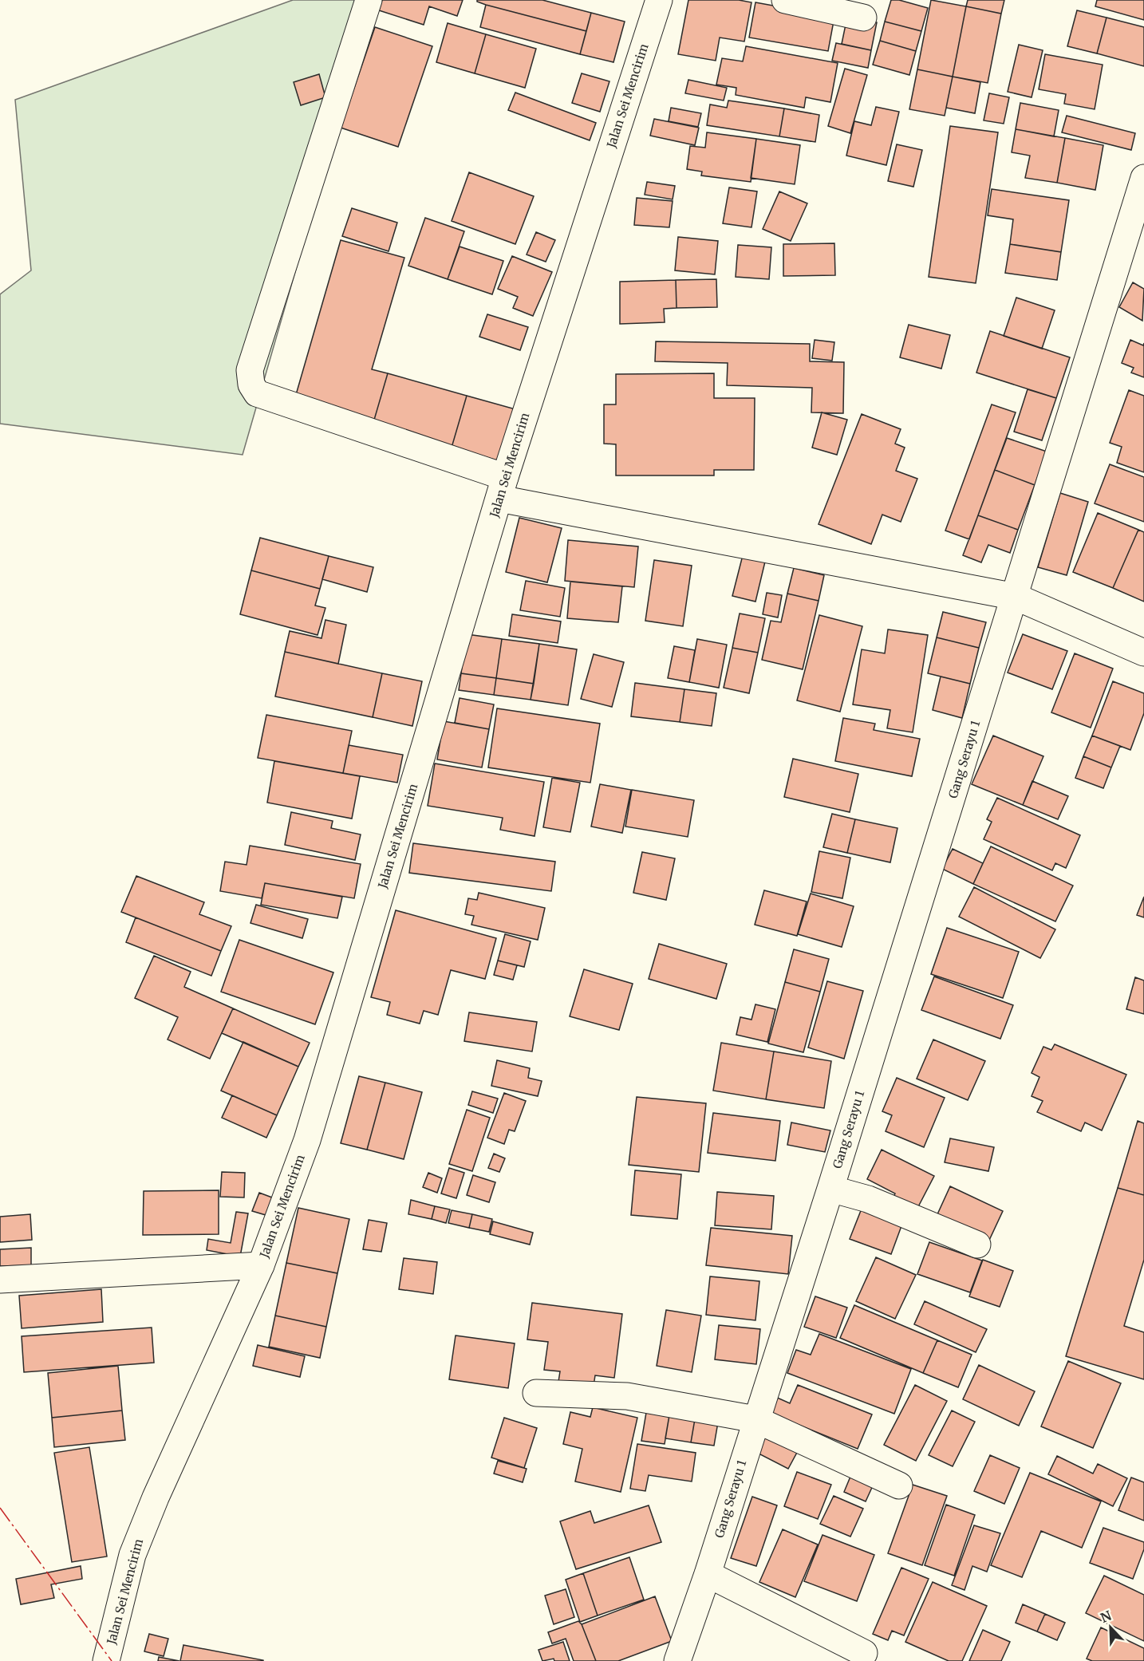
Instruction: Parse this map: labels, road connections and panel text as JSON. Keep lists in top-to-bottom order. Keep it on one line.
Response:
{"streets":{"street":["Jalan Sei Mencirim","Gang Serayu 1"]},"north":"top left"}
